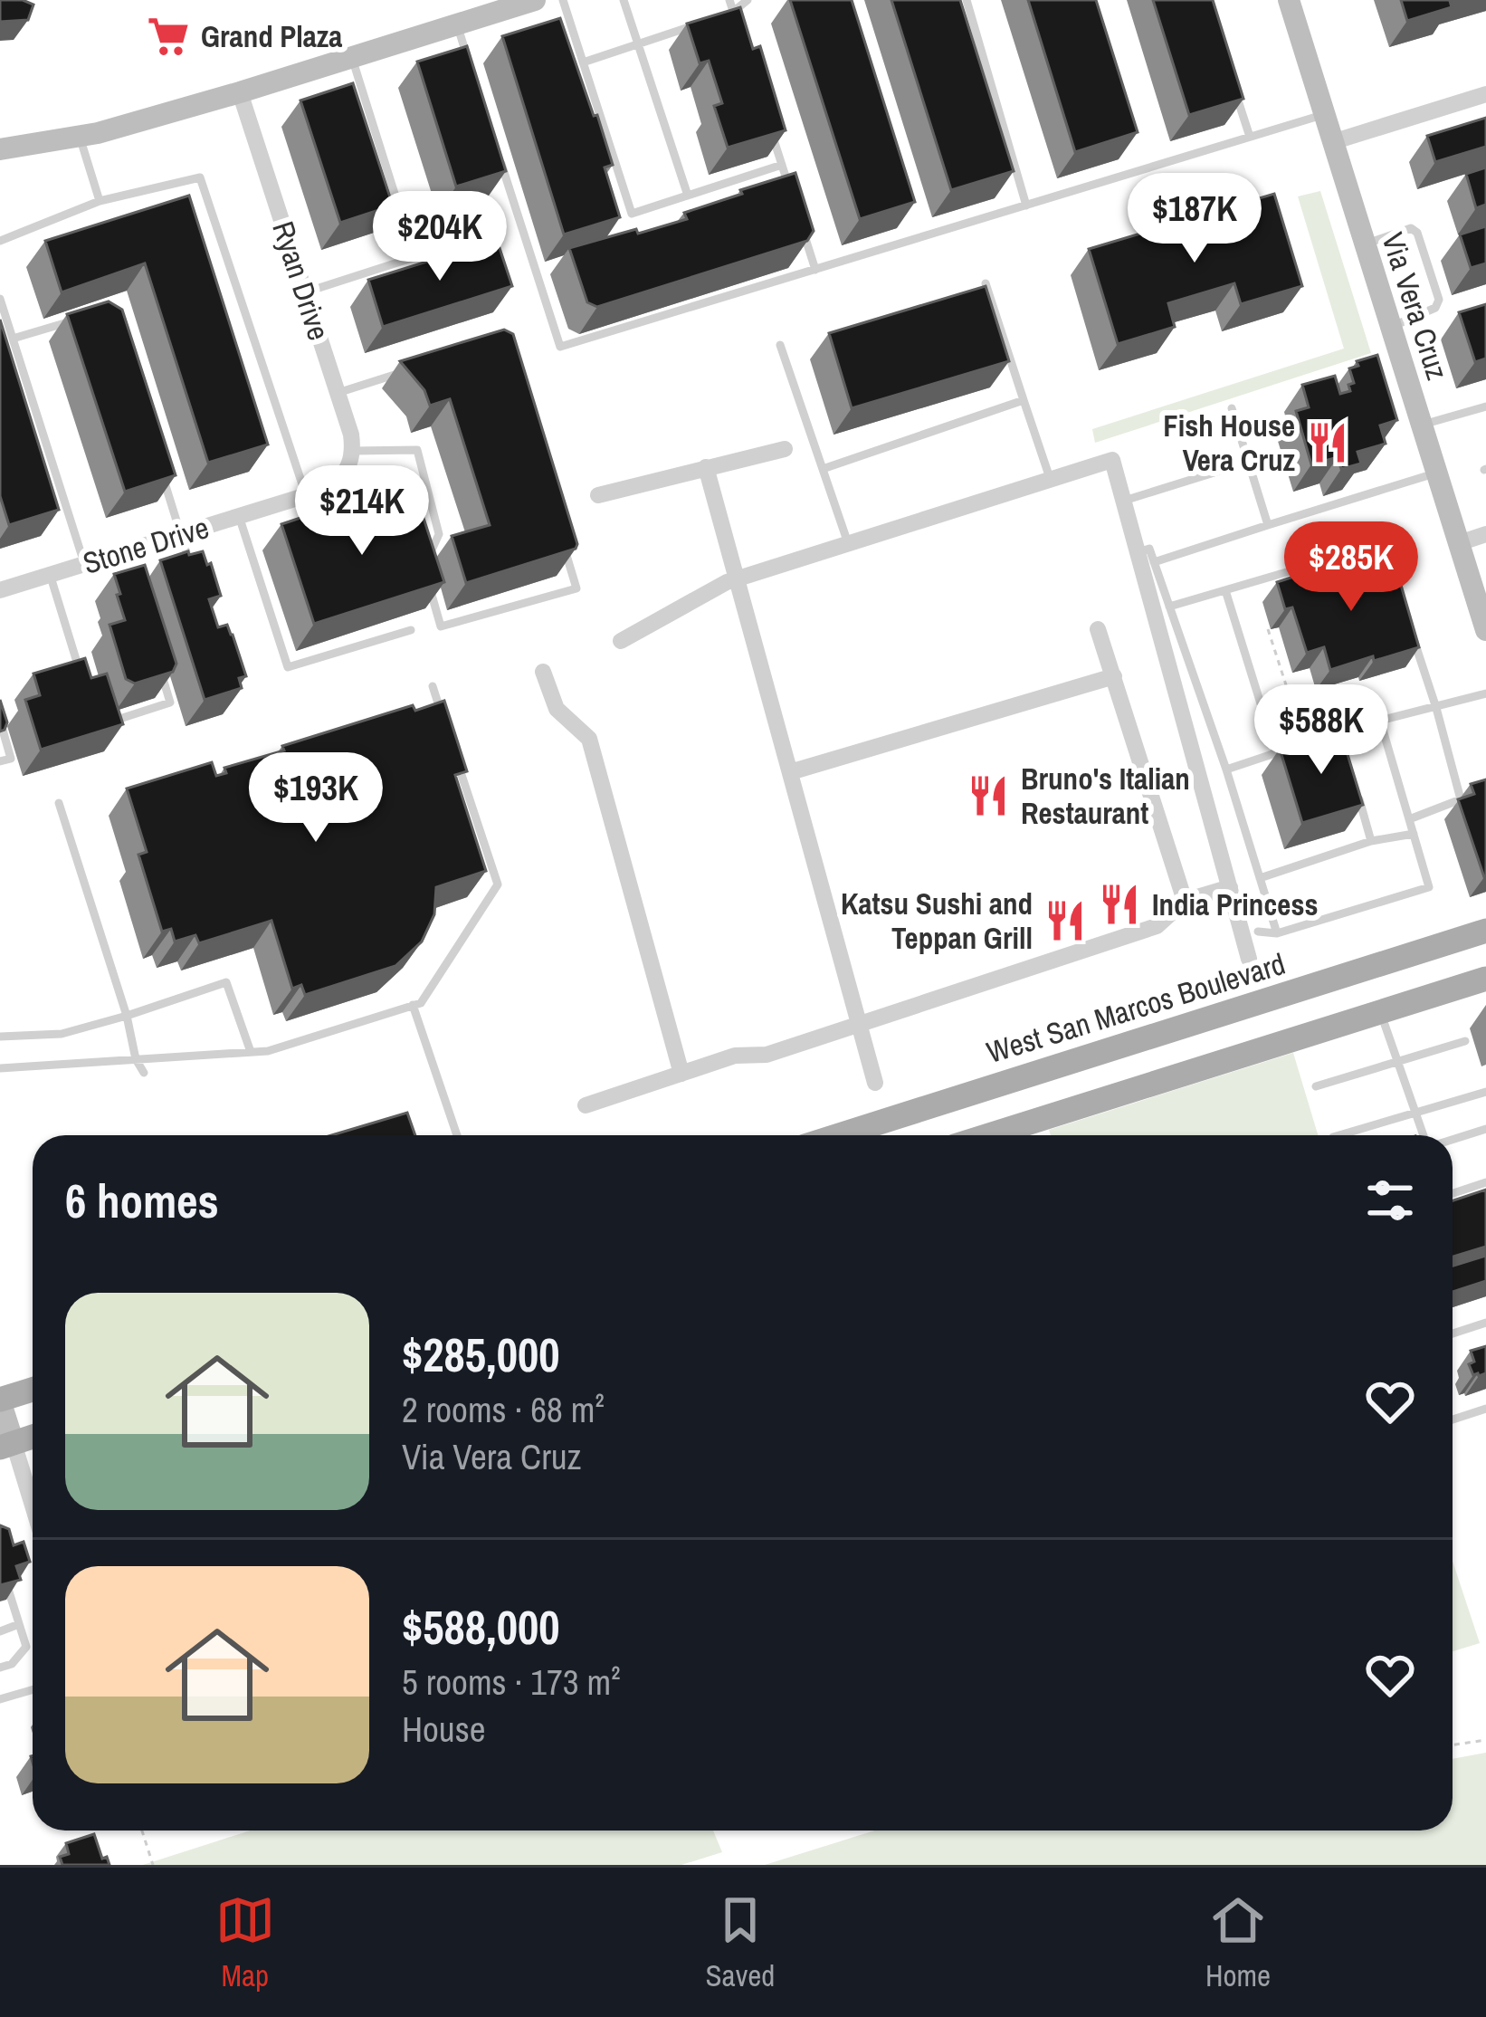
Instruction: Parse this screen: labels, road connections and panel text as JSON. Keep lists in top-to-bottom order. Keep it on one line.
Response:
{"streets":{"main road":["Via Vera Cruz","West San Marcos Boulevard"],"street":["Ryan Drive","Stone Drive"]},"crossings":[["Ryan Drive","Stone Drive"]],"places":{"supermarket":["Grand Plaza"],"restaurant":["Fish House Vera Cruz","Bruno's Italian Restaurant","India Princess","Katsu Sushi and Teppan Grill"]},"page":{"price":["$187K","$204K","$214K","$285K","$588K","$193K"],"heading":"6 homes","list":[{"name":"$285,000","note":"2 rooms · 68 m² · Via Vera Cruz"},{"name":"$588,000","note":"5 rooms · 173 m² · House"}],"tabs":["Map","Saved","Home"]}}
